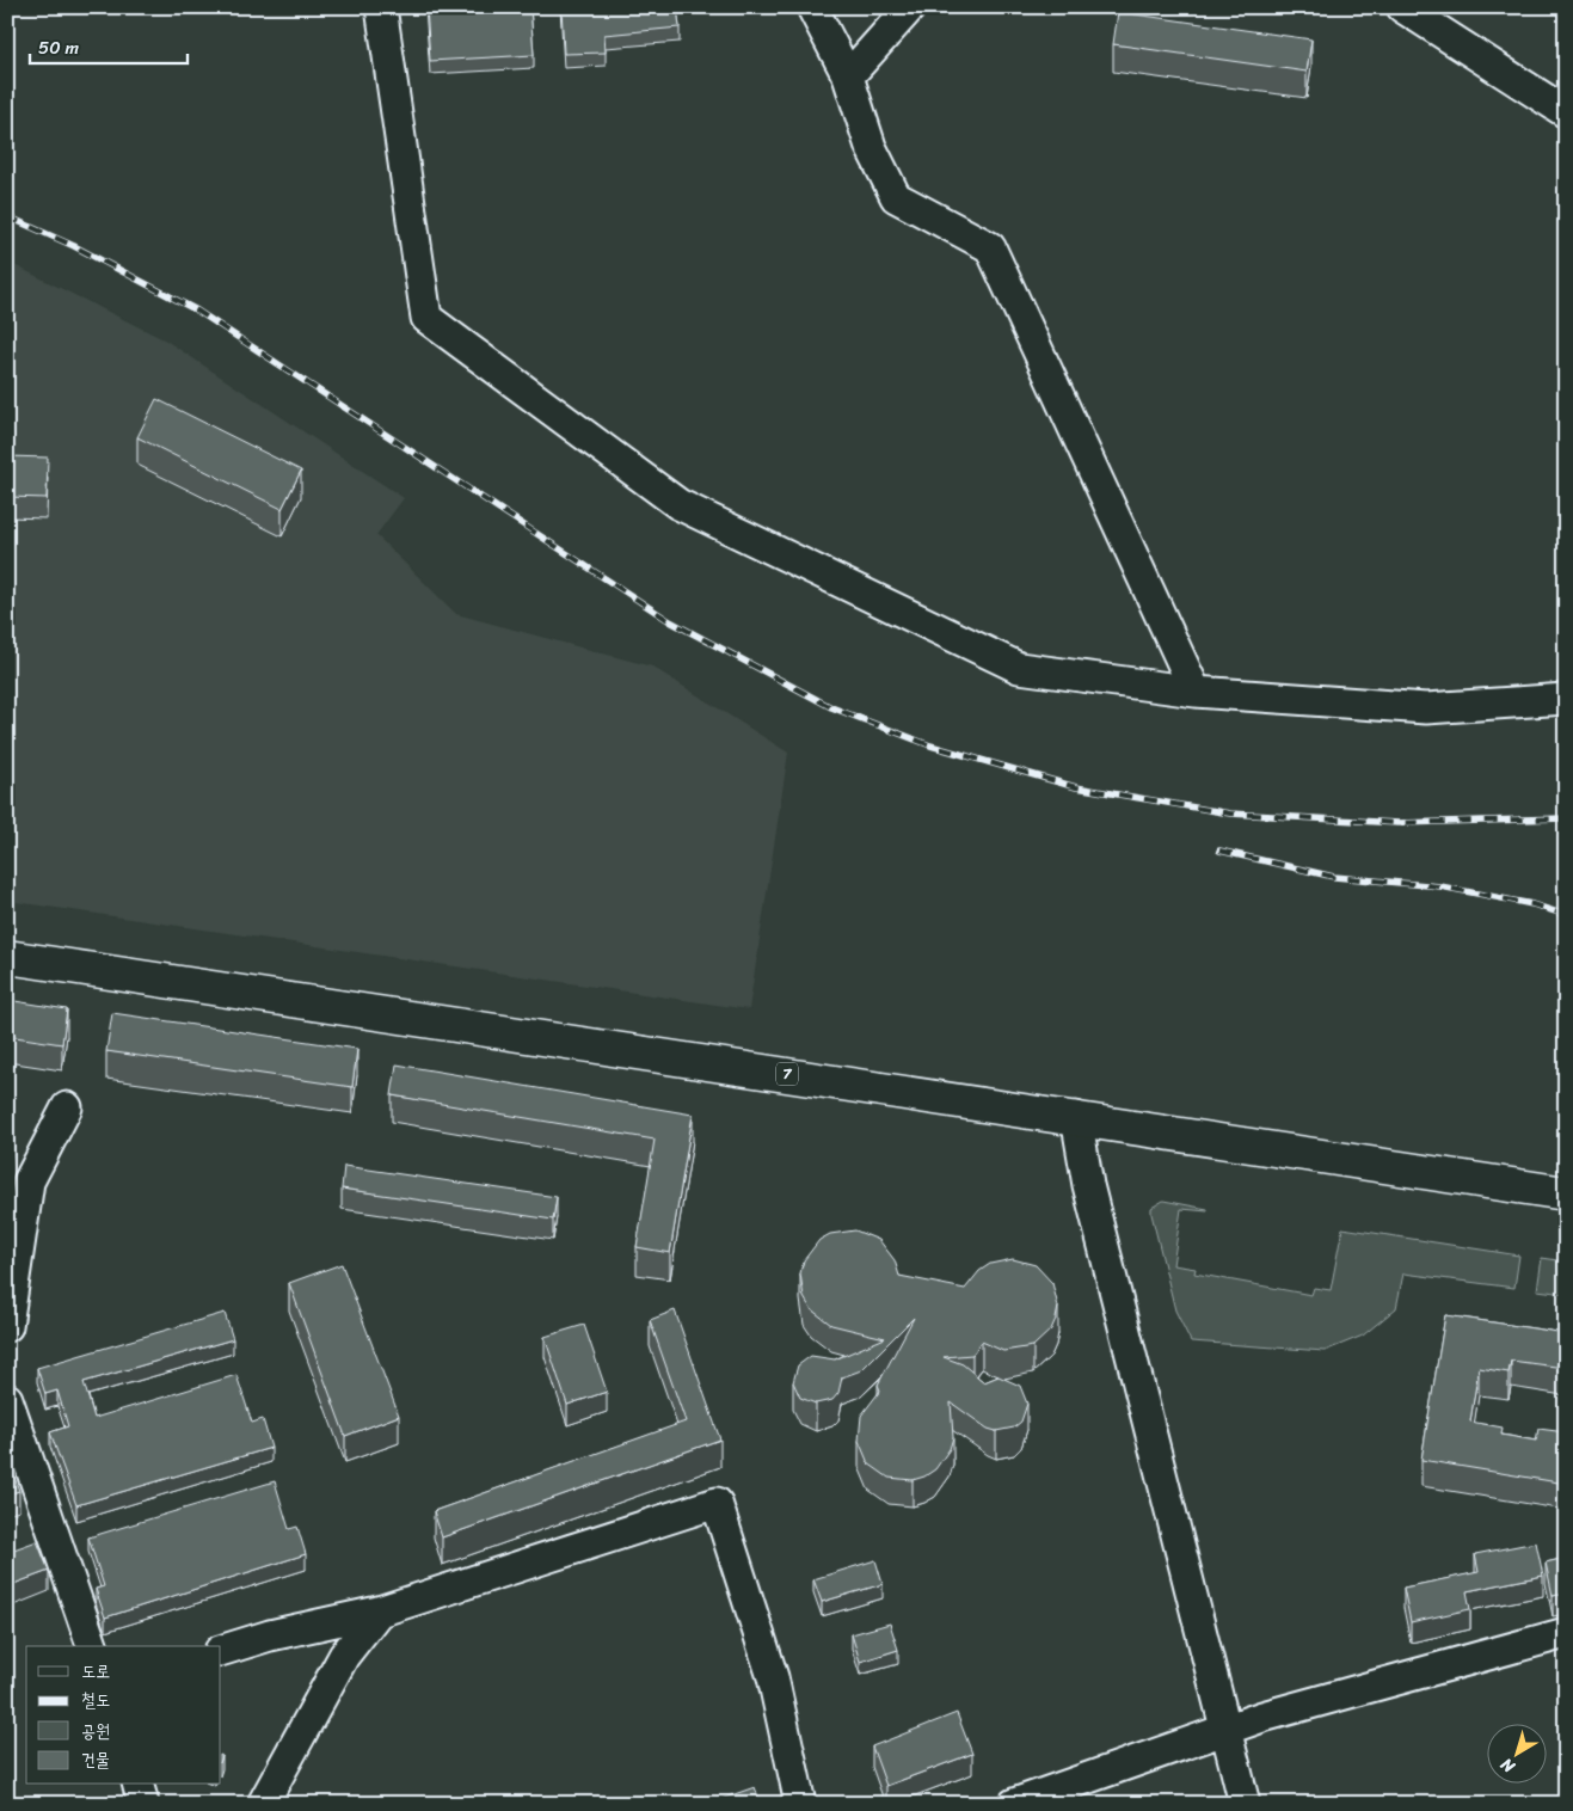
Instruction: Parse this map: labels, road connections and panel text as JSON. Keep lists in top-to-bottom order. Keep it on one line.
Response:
{"streets":{"highway":["7"]},"legend":["도로","철도","공원","건물"],"scale_bar":"50 m","north":"bottom left"}
